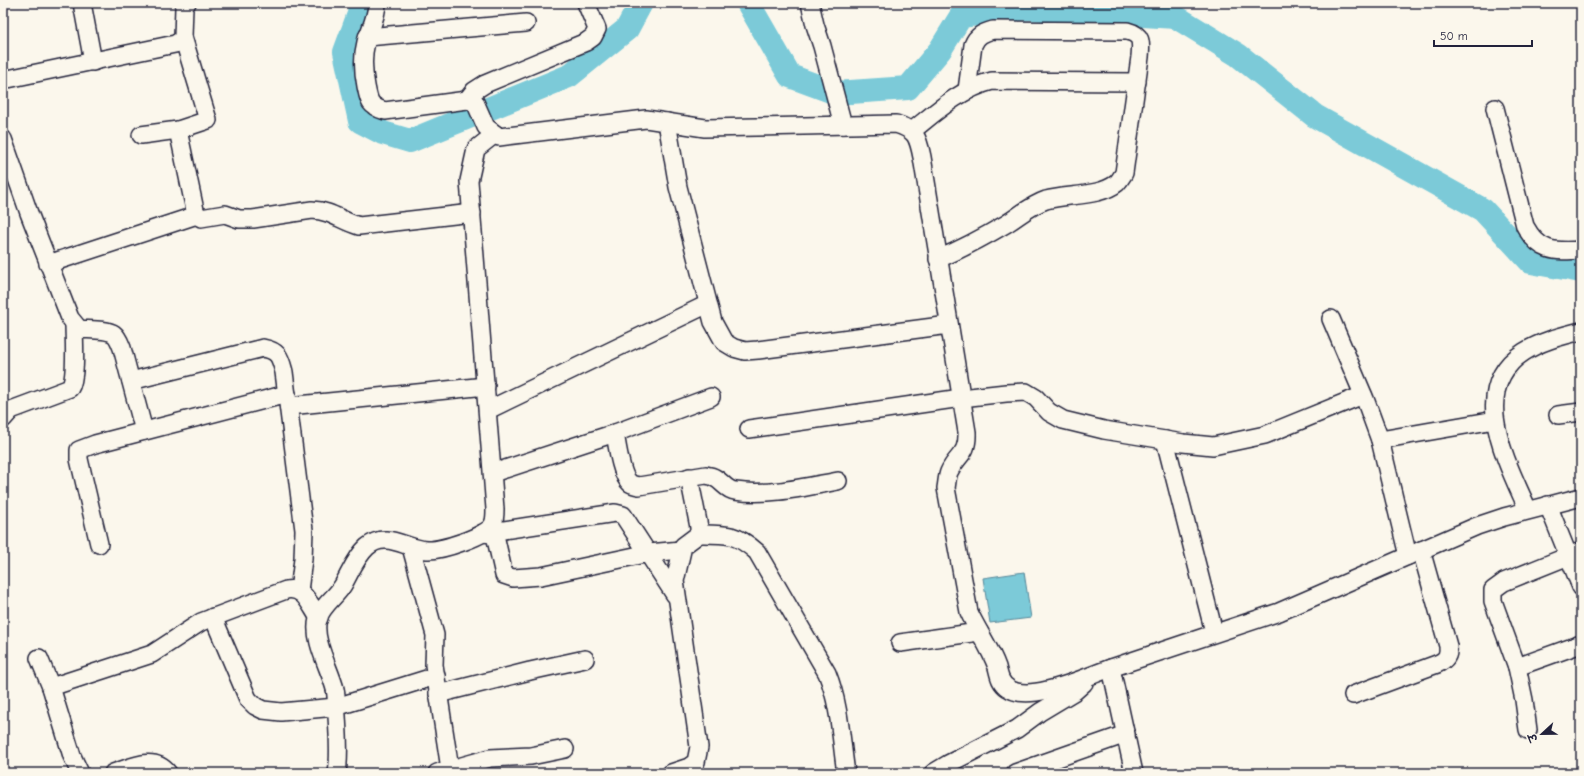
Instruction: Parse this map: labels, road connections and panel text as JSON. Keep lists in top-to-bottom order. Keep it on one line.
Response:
{"scale_bar":"50 m","north":"left"}
